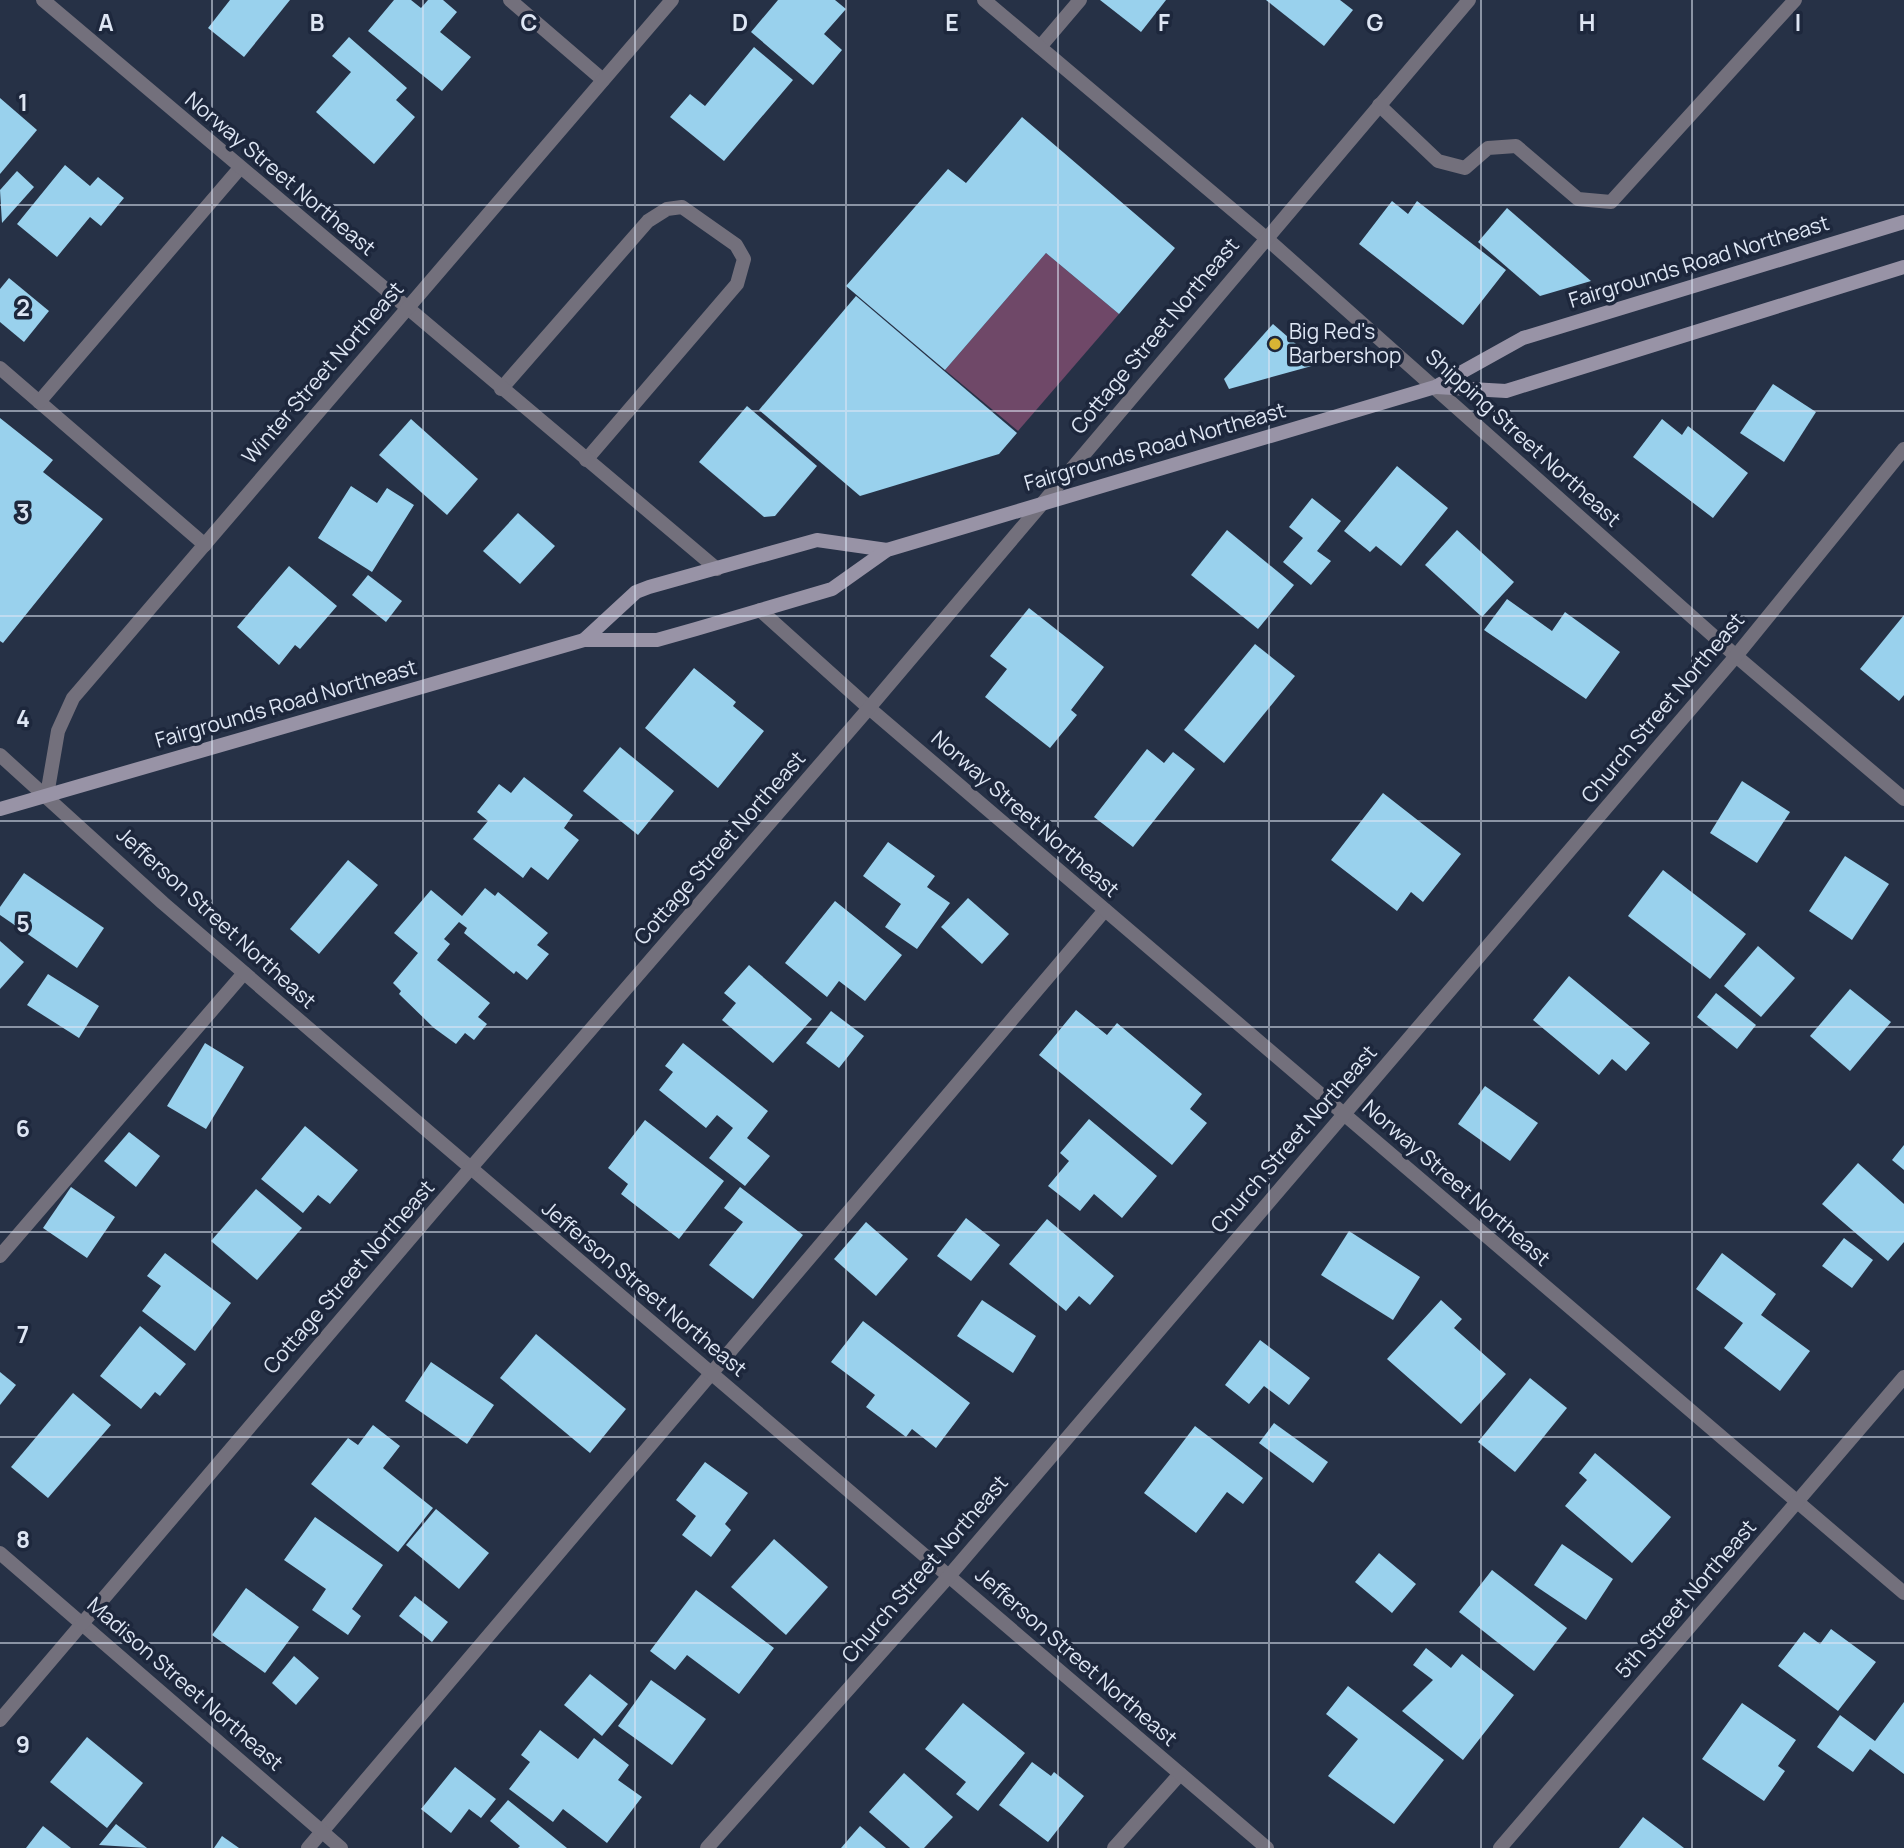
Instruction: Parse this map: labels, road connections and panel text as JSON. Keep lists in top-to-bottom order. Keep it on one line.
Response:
{"streets":{"street":["Norway Street Northeast","Fairgrounds Road Northeast","Cottage Street Northeast","Winter Street Northeast","Shipping Street Northeast","Church Street Northeast","Jefferson Street Northeast","5th Street Northeast","Madison Street Northeast"]},"crossings":[["Norway Street Northeast","Fairgrounds Road Northeast"],["Norway Street Northeast","Cottage Street Northeast"],["Norway Street Northeast","Winter Street Northeast"],["Norway Street Northeast","Church Street Northeast"],["Norway Street Northeast","5th Street Northeast"],["Fairgrounds Road Northeast","Cottage Street Northeast"],["Fairgrounds Road Northeast","Winter Street Northeast"],["Fairgrounds Road Northeast","Shipping Street Northeast"],["Fairgrounds Road Northeast","Jefferson Street Northeast"],["Cottage Street Northeast","Shipping Street Northeast"],["Cottage Street Northeast","Jefferson Street Northeast"],["Cottage Street Northeast","Madison Street Northeast"],["Winter Street Northeast","Jefferson Street Northeast"],["Shipping Street Northeast","Church Street Northeast"],["Church Street Northeast","Jefferson Street Northeast"]],"places":["Big Red's Barbershop"],"grid":{"columns":["A","B","C","D","E","F","G","H","I"],"rows":["1","2","3","4","5","6","7","8","9"]}}
